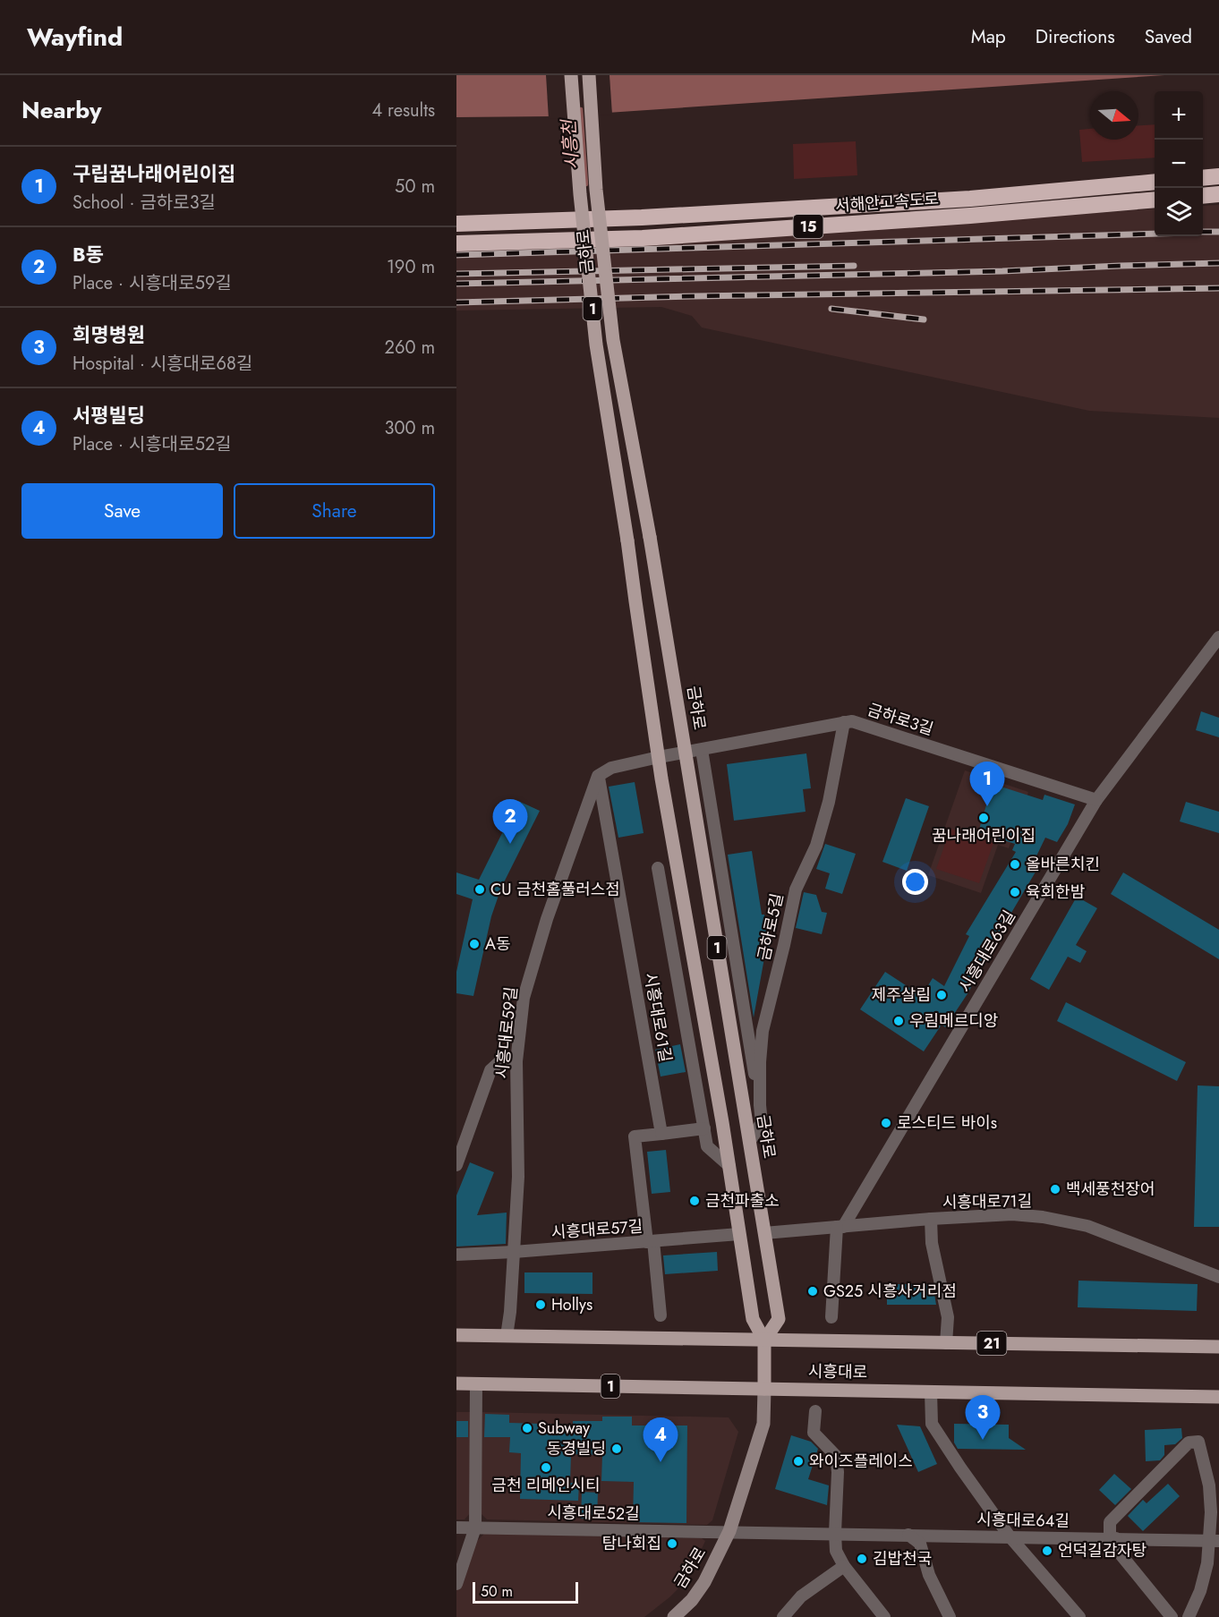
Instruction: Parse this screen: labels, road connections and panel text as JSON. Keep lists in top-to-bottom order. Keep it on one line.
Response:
{"streets":{"highway":["서해안고속도로","15"],"main road":["금하로","1","21","시흥대로"],"street":["금하로3길","금하로5길","시흥대로63길","시흥대로61길","시흥대로59길","시흥대로71길","시흥대로57길","시흥대로52길","시흥대로64길"]},"crossings":[["금하로","금하로3길"],["금하로","금하로5길"],["금하로","시흥대로57길"],["금하로","시흥대로"],["금하로","시흥대로52길"],["금하로3길","금하로5길"],["금하로3길","시흥대로63길"],["시흥대로63길","시흥대로71길"],["시흥대로61길","시흥대로59길"],["시흥대로59길","시흥대로57길"],["시흥대로59길","시흥대로"]],"water":["시흥천"],"places":["꿈나래어린이집","올바른치킨","CU 금천홈풀러스점","육회한밤","A동","제주살림","우림메르디앙","로스티드 바이s","백세풍천장어","금천파출소","GS25 시흥사거리점","Hollys","Subway","동경빌딩","와이즈플레이스","금천 리메인시티","탐나회집","언덕길감자탕","김밥천국"],"scale_bar":"50 m","north":"right","page":{"header":"Wayfind","nav":["Map","Directions","Saved"],"heading":["Nearby","4 results"],"map_buttons":["+","−"],"list":[{"mark":"1","name":"구립꿈나래어린이집","note":"School · 금하로3길","value":"50 m"},{"mark":"2","name":"B동","note":"Place · 시흥대로59길","value":"190 m"},{"mark":"3","name":"희명병원","note":"Hospital · 시흥대로68길","value":"260 m"},{"mark":"4","name":"서평빌딩","note":"Place · 시흥대로52길","value":"300 m"}],"buttons":["Save","Share"],"pins":["1","2","3","4"],"scale":"50 m"}}
